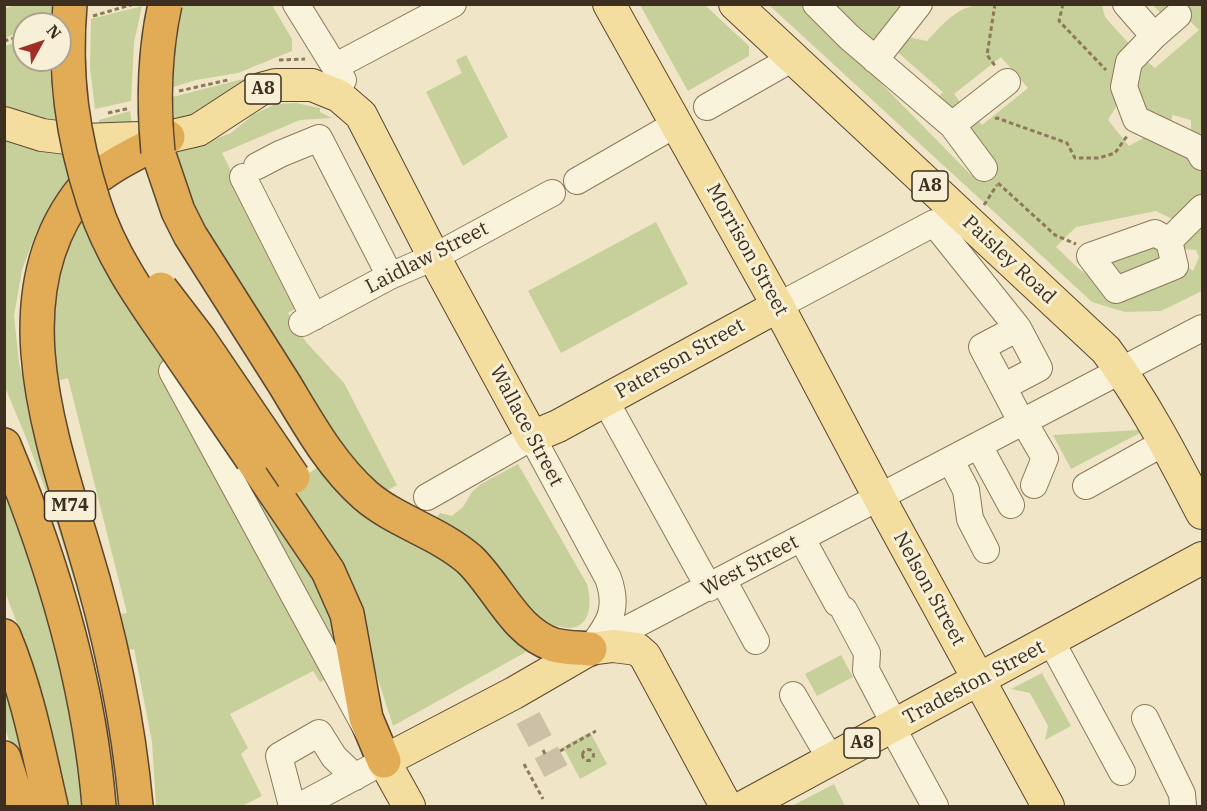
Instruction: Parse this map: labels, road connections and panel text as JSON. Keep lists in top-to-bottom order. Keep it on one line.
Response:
{"streets":{"highway":["M74"],"main road":["A8","Morrison Street","Paisley Road","Paterson Street","Wallace Street","West Street","Nelson Street","Tradeston Street"],"street":["Laidlaw Street"]},"crossings":[["A8","Paisley Road"],["A8","Wallace Street"],["A8","M74"],["A8","West Street"],["Morrison Street","Paterson Street"],["Morrison Street","West Street"],["Morrison Street","Nelson Street"],["Laidlaw Street","Wallace Street"],["Paisley Road","West Street"],["Paterson Street","Wallace Street"],["Wallace Street","West Street"],["West Street","Nelson Street"],["Nelson Street","Tradeston Street"]],"north":"top right"}
